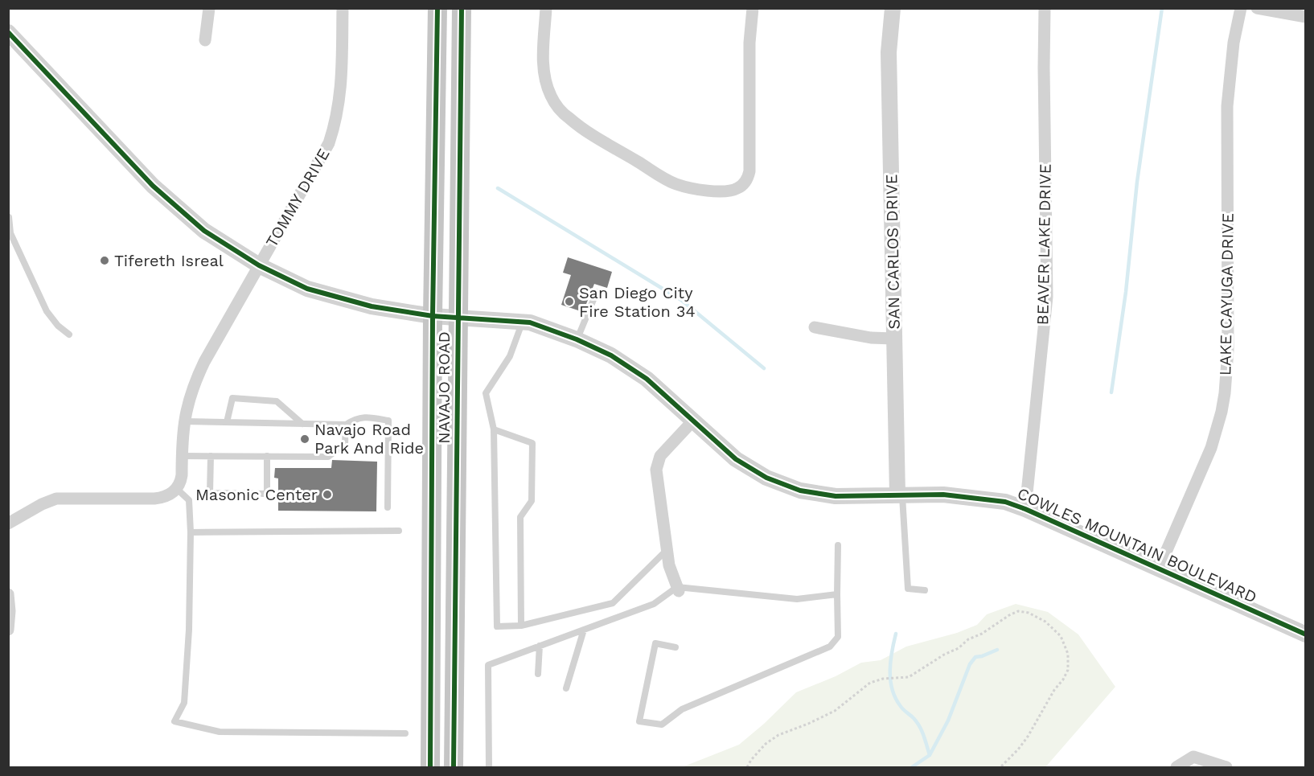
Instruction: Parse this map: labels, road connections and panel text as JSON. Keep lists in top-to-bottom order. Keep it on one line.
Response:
{"streets":{"main road":["NAVAJO ROAD"],"street":["TOMMY DRIVE","BEAVER LAKE DRIVE","SAN CARLOS DRIVE","LAKE CAYUGA DRIVE","COWLES MOUNTAIN BOULEVARD"]},"crossings":[["TOMMY DRIVE","COWLES MOUNTAIN BOULEVARD"],["BEAVER LAKE DRIVE","COWLES MOUNTAIN BOULEVARD"],["SAN CARLOS DRIVE","COWLES MOUNTAIN BOULEVARD"],["LAKE CAYUGA DRIVE","COWLES MOUNTAIN BOULEVARD"],["NAVAJO ROAD","COWLES MOUNTAIN BOULEVARD"]],"places":["Tifereth Isreal","San Diego City Fire Station 34","Navajo Road Park And Ride","Masonic Center"]}
